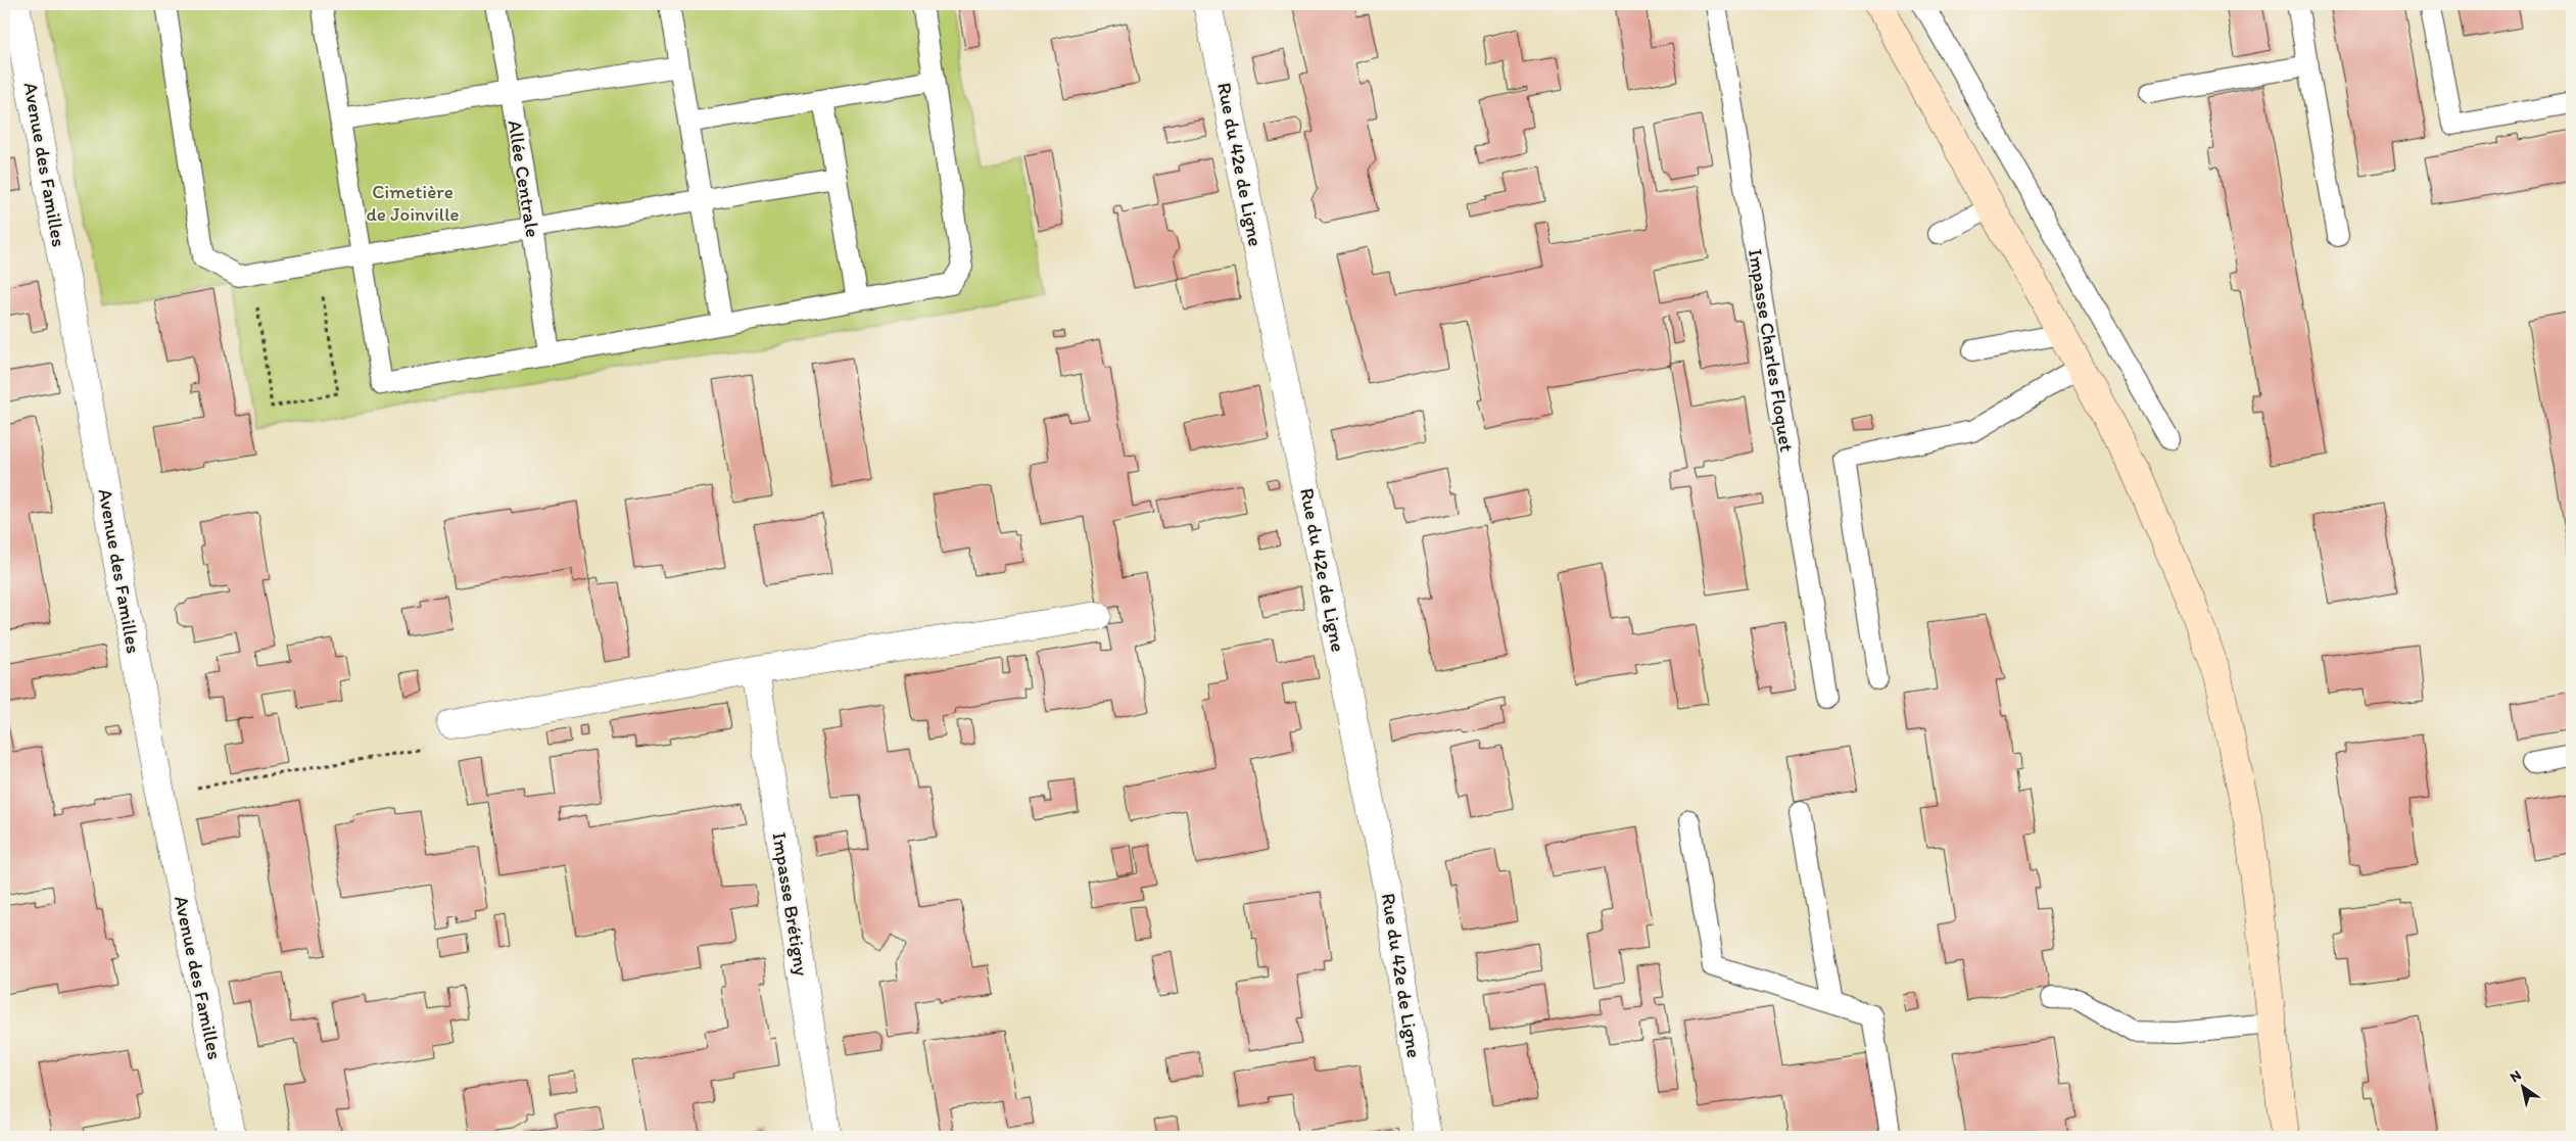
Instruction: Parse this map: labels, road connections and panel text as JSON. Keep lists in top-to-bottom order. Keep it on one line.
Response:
{"streets":{"street":["Avenue des Familles","Rue du 42e de Ligne","Impasse Brétigny"],"lane":["Allée Centrale","Impasse Charles Floquet"]},"parks":["Cimetière de Joinville"],"north":"top left"}
